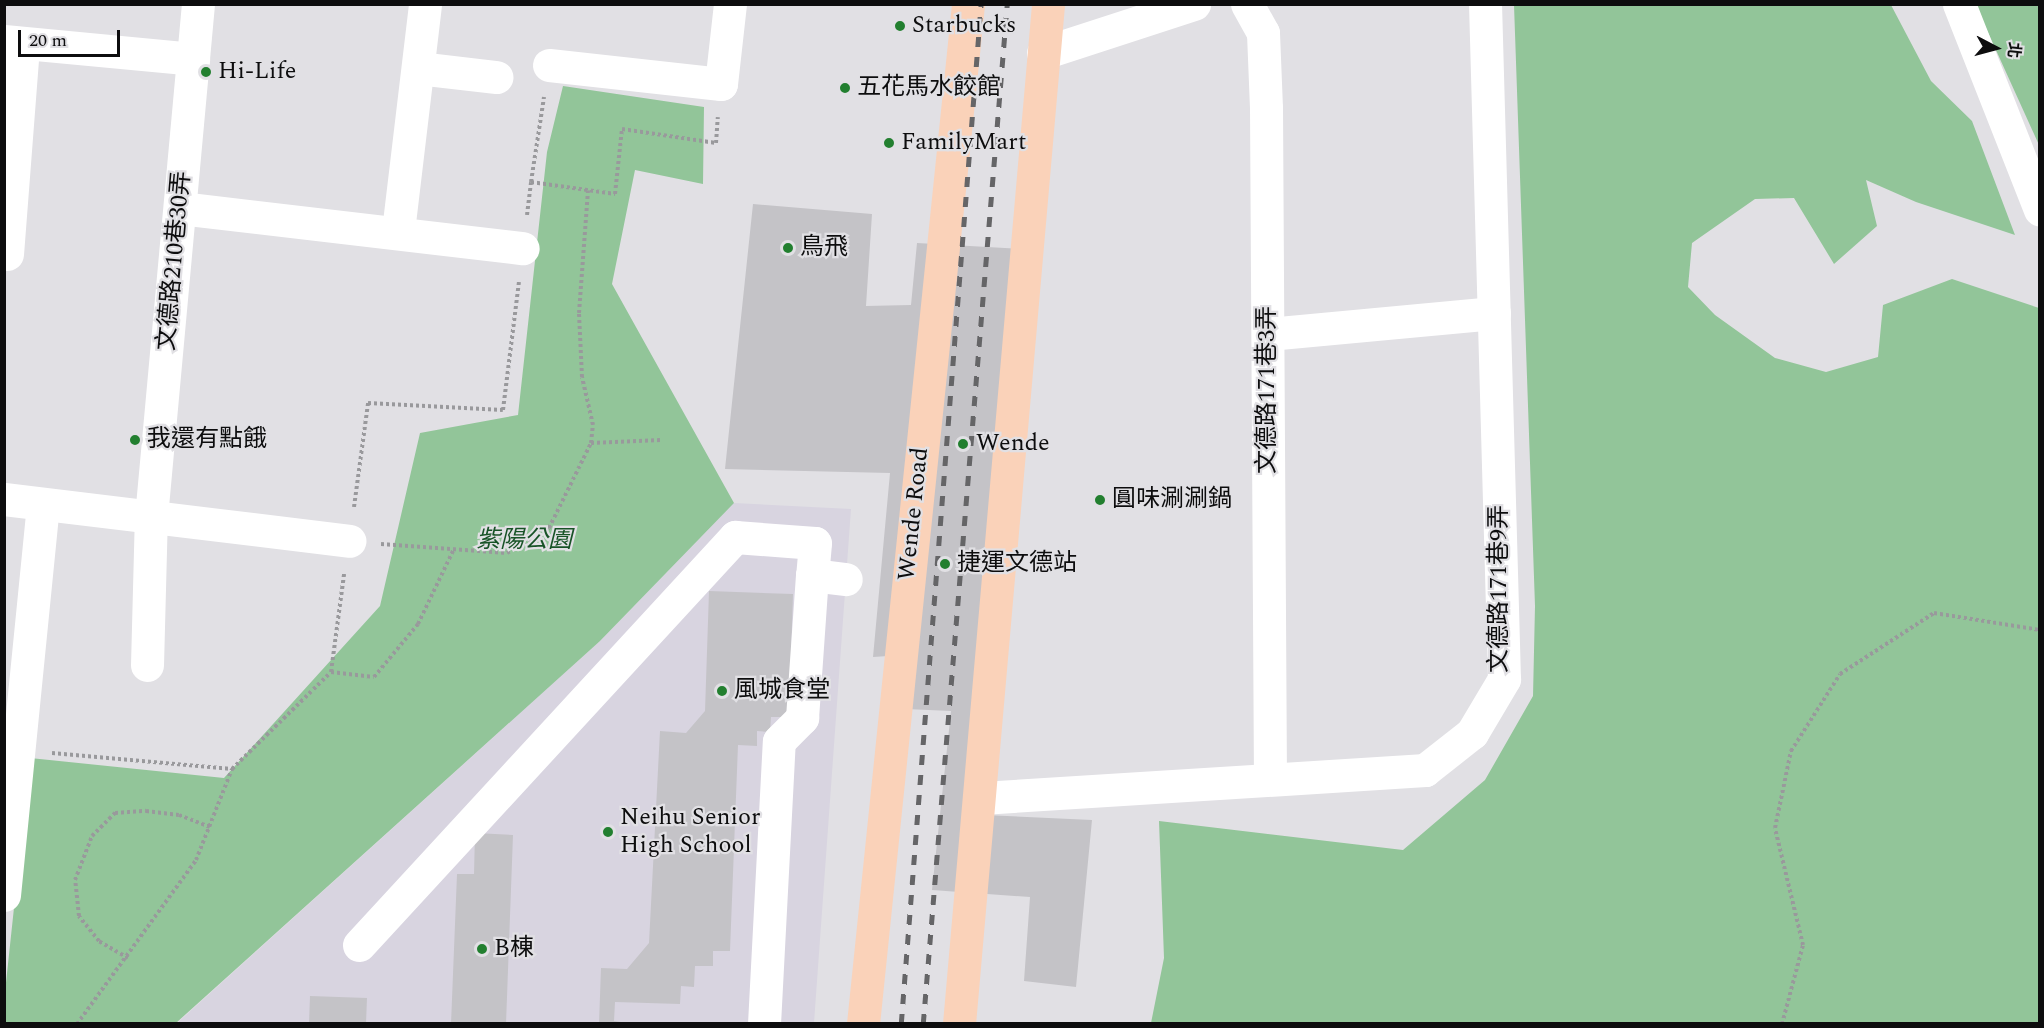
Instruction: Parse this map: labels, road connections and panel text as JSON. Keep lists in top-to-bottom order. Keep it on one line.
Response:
{"streets":{"main road":["Wende Road"],"street":["文德路210巷30弄","文德路171巷3弄","文德路171巷9弄"]},"crossings":[["文德路171巷3弄","文德路171巷9弄"]],"parks":["紫陽公園"],"places":["Starbucks","Hi-Life","五花馬水餃館","FamilyMart","鳥飛","我還有點餓","Wende","圓味涮涮鍋","捷運文德站","風城食堂","Neihu Senior High School","B棟"],"scale_bar":"20 m","north":"right"}
